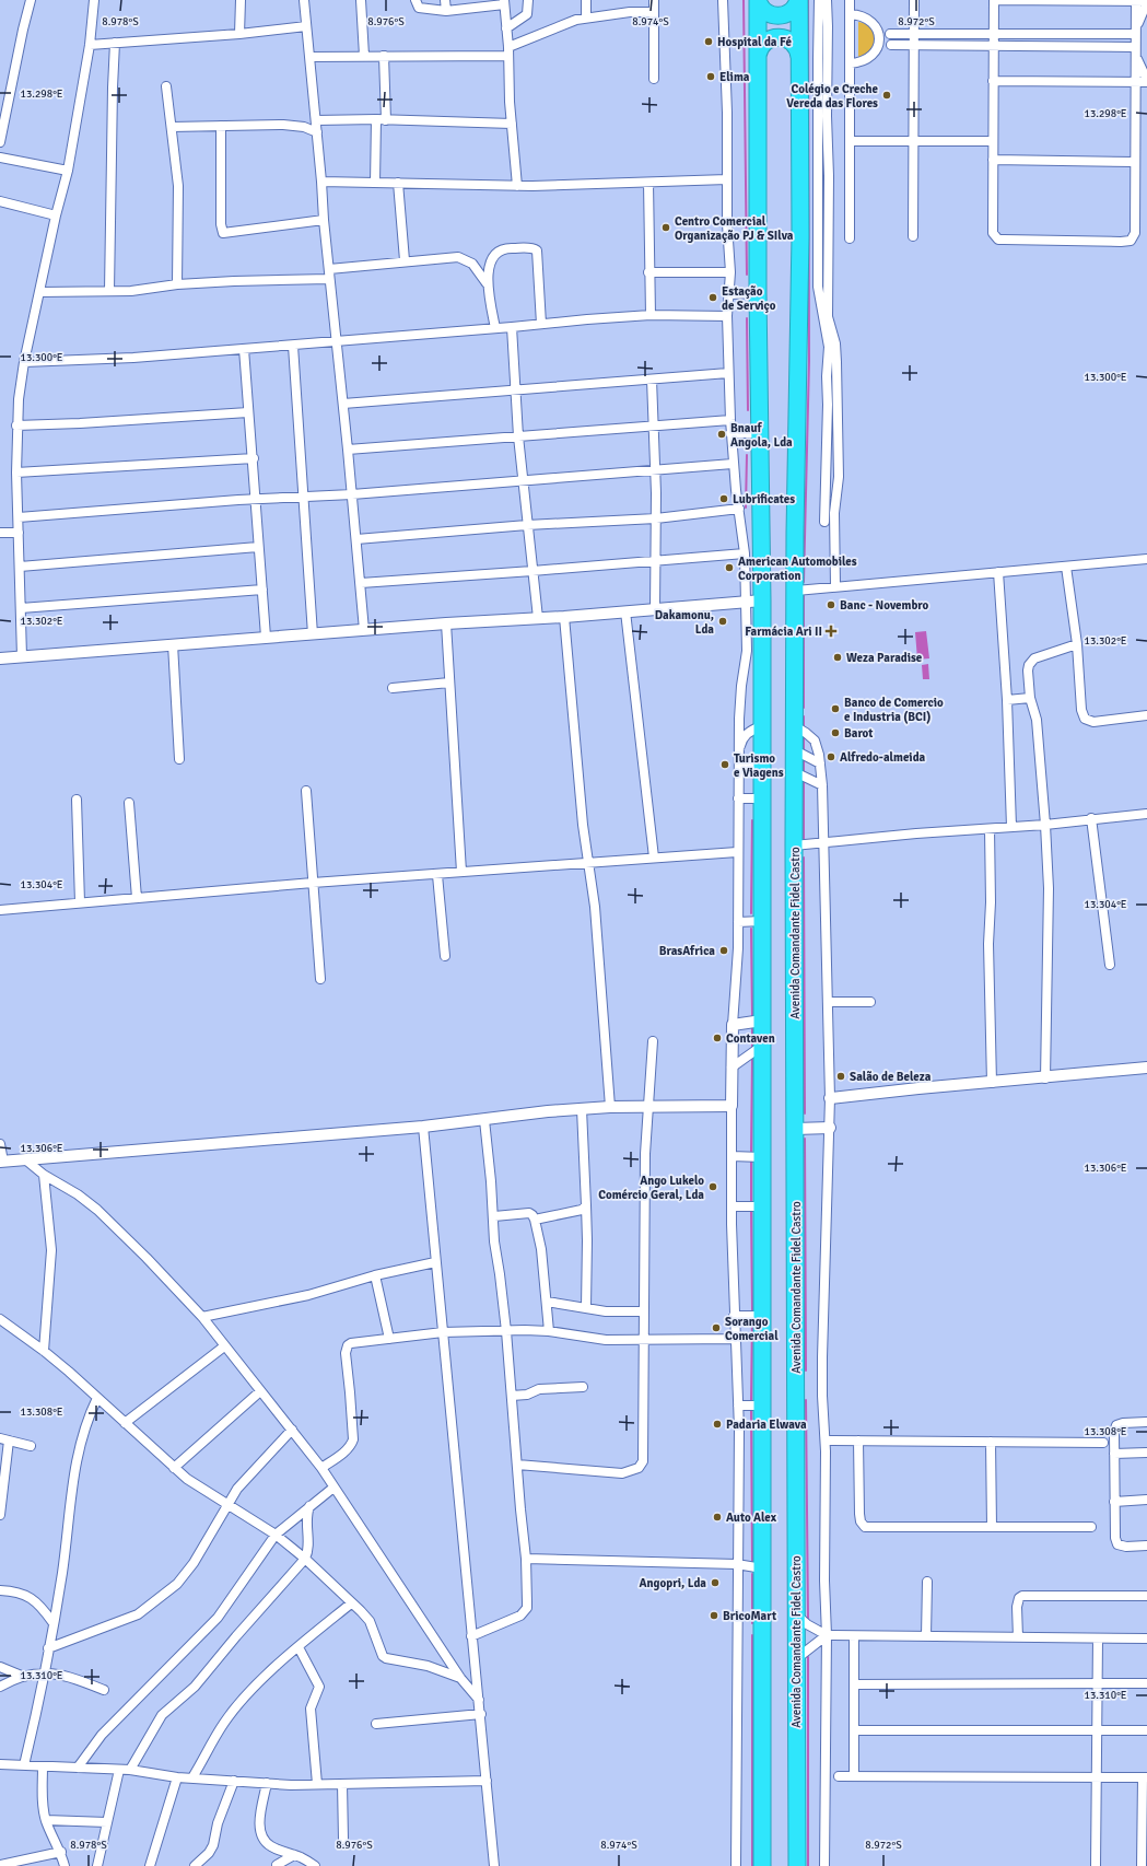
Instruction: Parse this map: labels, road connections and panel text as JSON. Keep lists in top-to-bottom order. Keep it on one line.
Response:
{"streets":{"highway":["Avenida Comandante Fidel Castro"]},"places":{"other":["Hospital da Fé","Elima","Colégio e Creche Vereda das Flores","Centro Comercial Organização PJ & SIlva","Estação de Serviço","Bnauf Angola, Lda","Lubrificates","American Automobiles Corporation","Banc - Novembro","Dakamonu, Lda","Weza Paradise","Banco de Comercio e Industria (BCI)","Barot","Alfredo-almeida","Turismo e Viagens","BrasAfrica","Contaven","Salão de Beleza","Ango Lukelo Comércio Geral, Lda","Sorango Comercial","Padaria Elwava","Auto Alex","Angopri, Lda","BricoMart"],"health":["Farmácia Ari II"]},"coordinates":["8.978°S","8.976°S","8.974°S","8.972°S","13.298°E","13.300°E","13.302°E","13.304°E","13.306°E","13.308°E","13.310°E"]}
